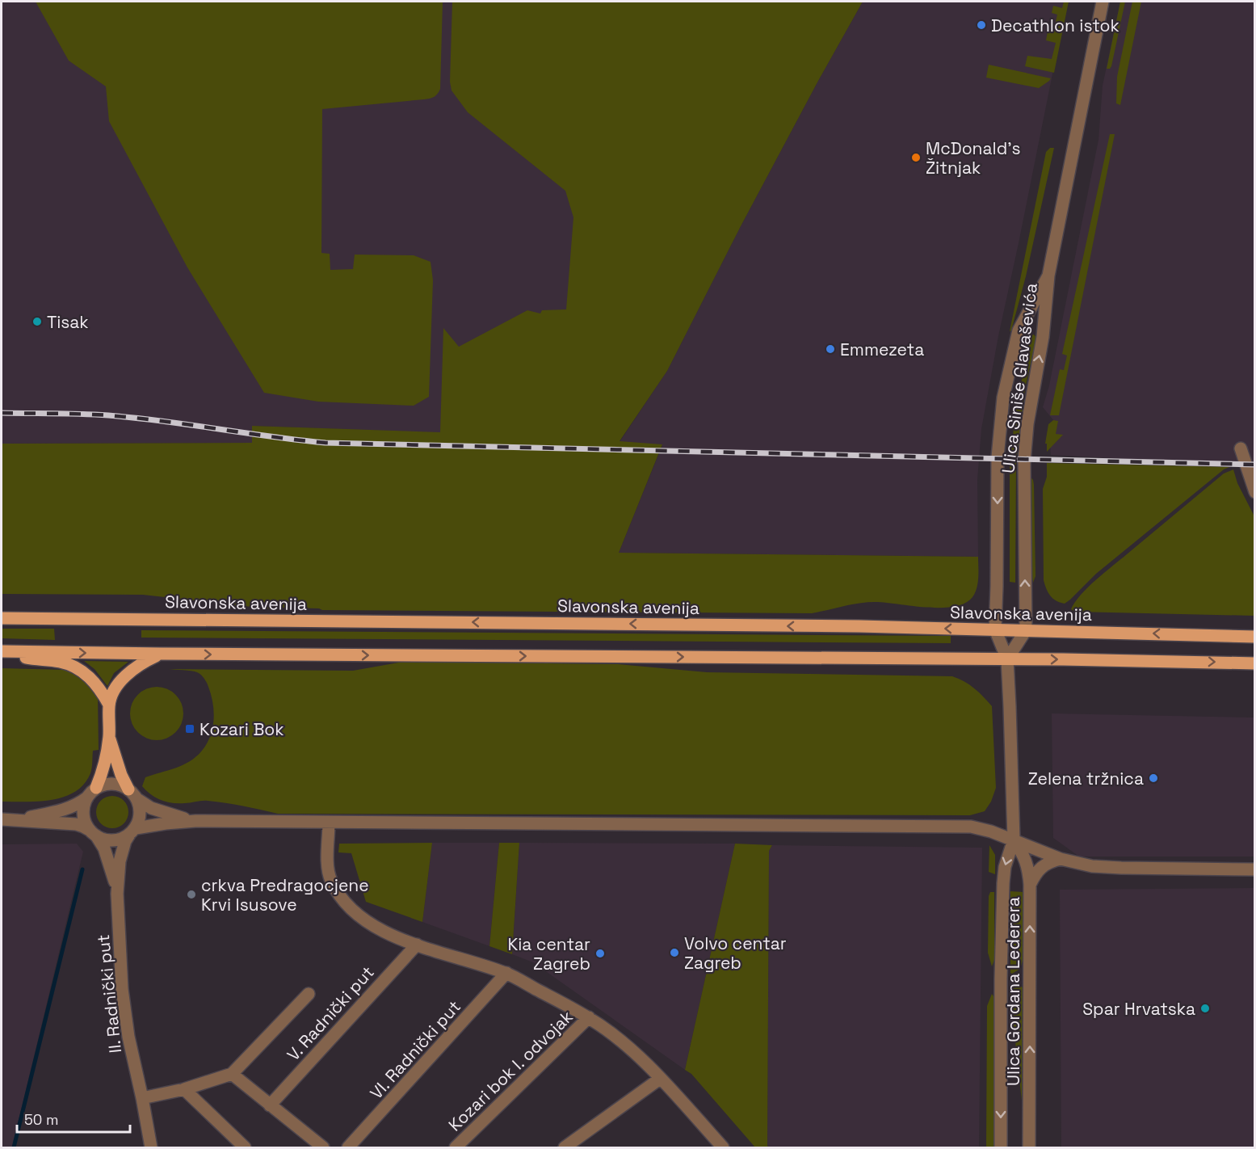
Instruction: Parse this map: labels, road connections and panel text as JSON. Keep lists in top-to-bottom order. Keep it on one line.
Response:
{"streets":{"main road":["Slavonska avenija"],"street":["Ulica Siniše Glavaševića","Ulica Gordana Lederera","II. Radnički put","V. Radnički put","VI. Radnički put","Kozari bok I. odvojak"]},"crossings":[["Ulica Siniše Glavaševića","Slavonska avenija"],["Ulica Siniše Glavaševića","Ulica Gordana Lederera"],["Slavonska avenija","Ulica Gordana Lederera"]],"places":{"other":["Decathlon istok","McDonald's Žitnjak","Tisak","Emmezeta","Zelena tržnica","crkva Predragocjene Krvi Isusove","Volvo centar Zagreb","Kia centar Zagreb","Spar Hrvatska"],"transit":["Kozari Bok"]},"scale_bar":"50 m"}
